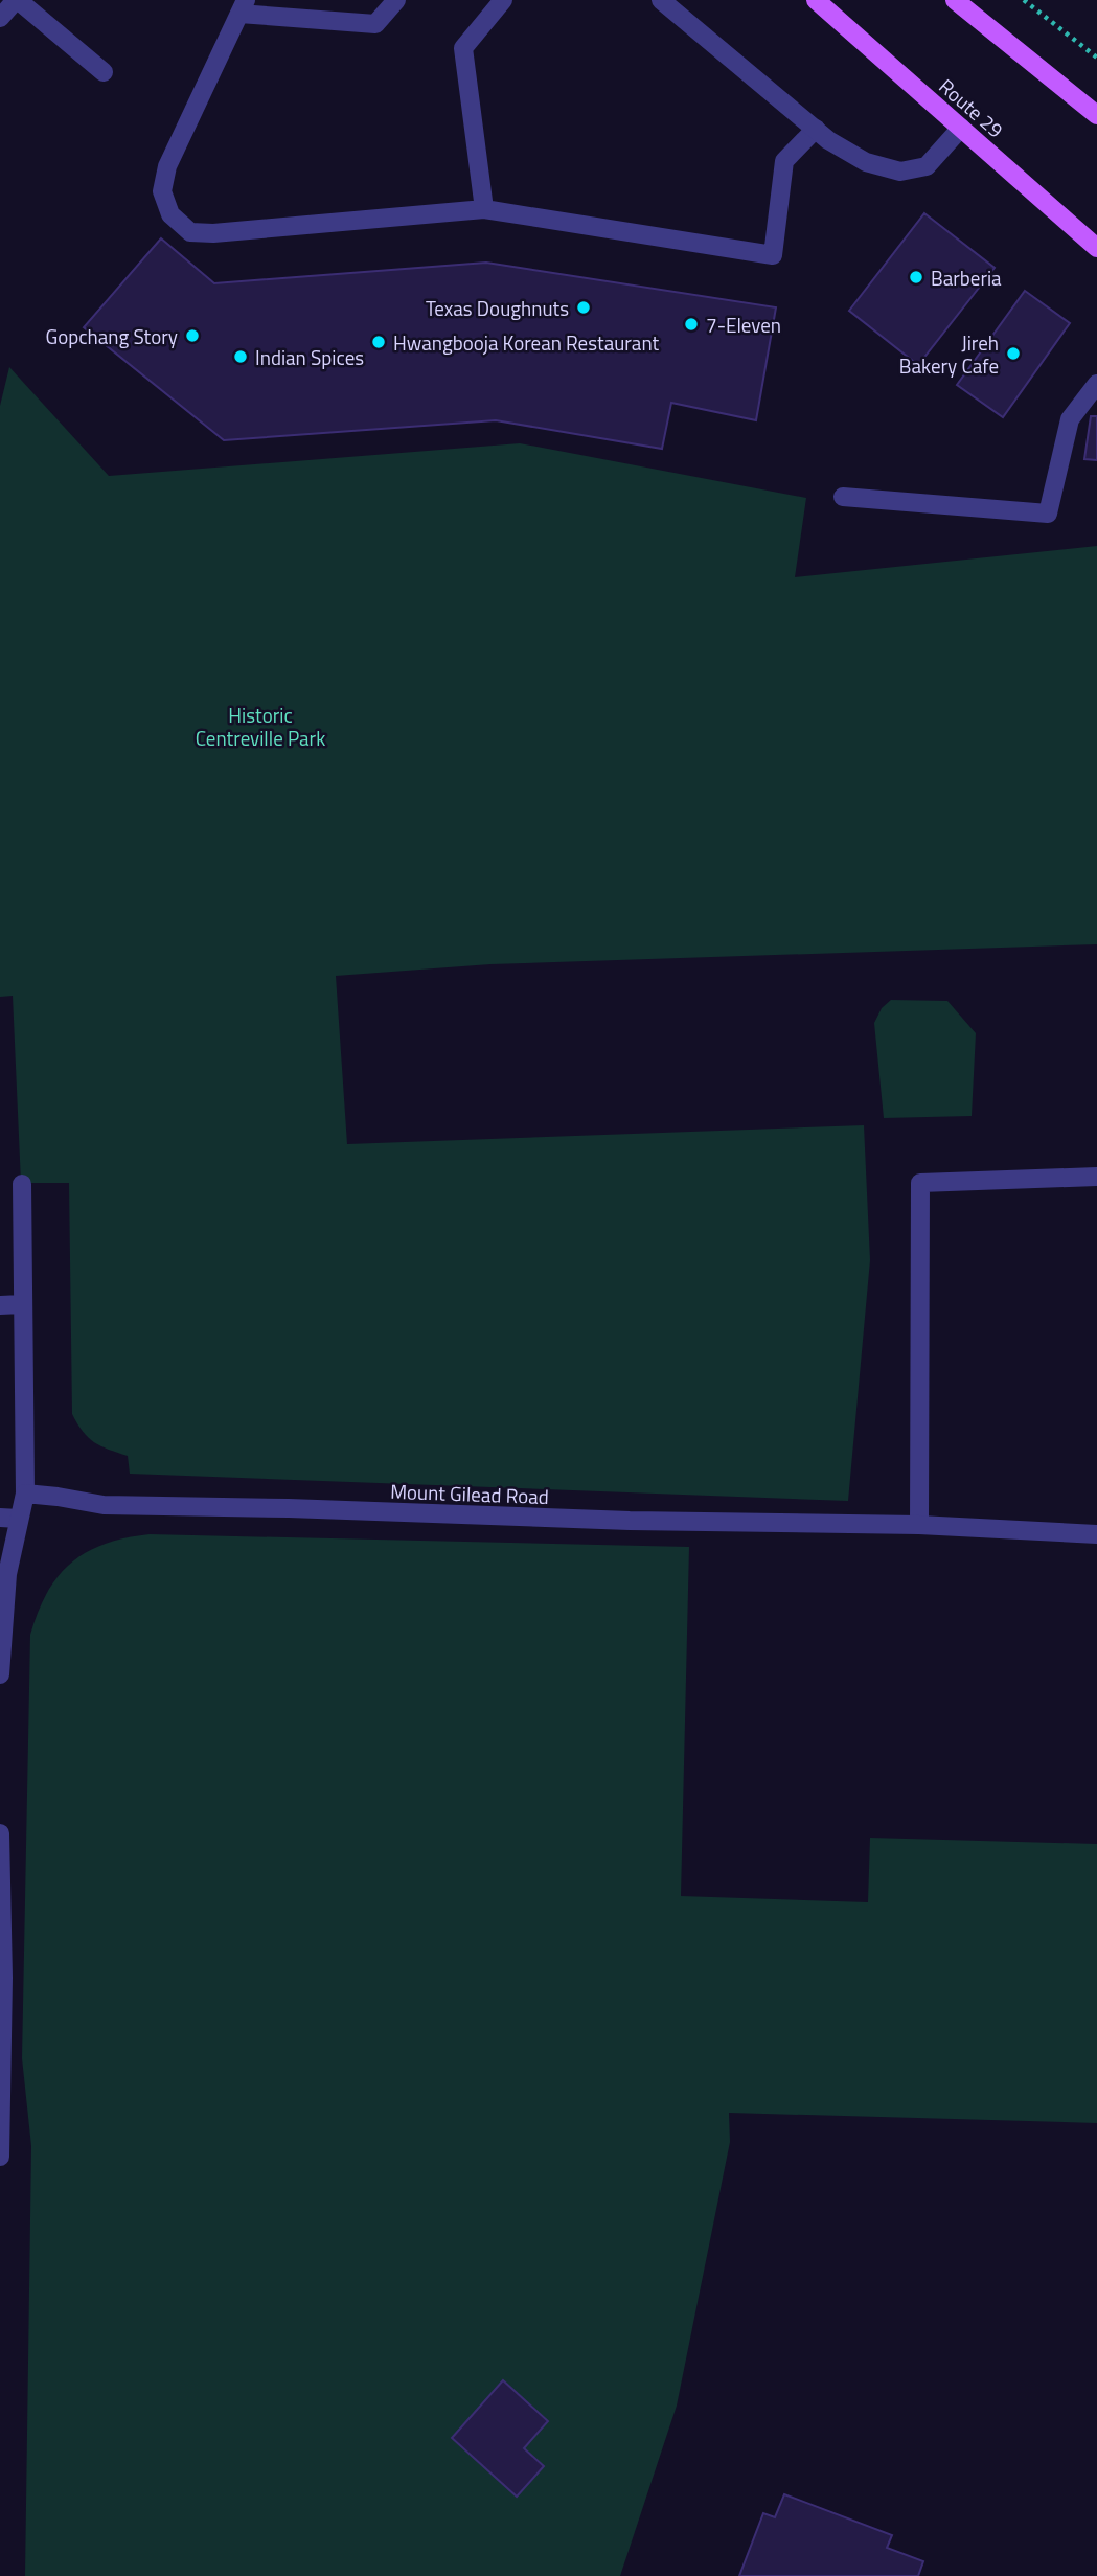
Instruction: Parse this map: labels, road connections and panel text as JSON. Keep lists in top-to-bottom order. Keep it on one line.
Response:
{"streets":{"main road":["Route 29"],"street":["Mount Gilead Road"]},"parks":["Historic Centreville Park"],"places":["Barberia","Texas Doughnuts","7-Eleven","Gopchang Story","Hwangbooja Korean Restaurant","Jireh Bakery Cafe","Indian Spices"]}
